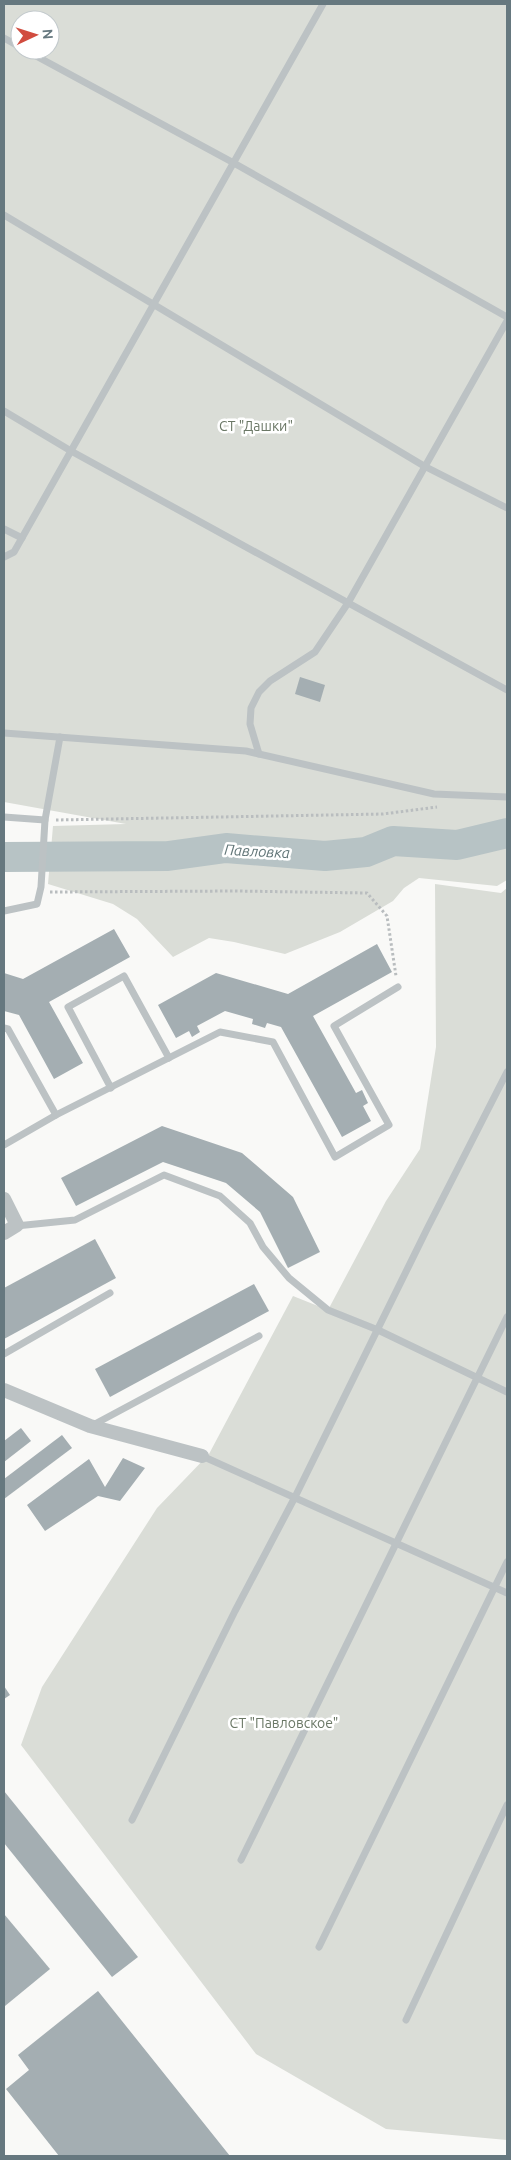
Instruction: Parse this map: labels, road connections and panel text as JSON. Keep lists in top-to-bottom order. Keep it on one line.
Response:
{"water":["Павловка"],"parks":["СТ \"Дашки\"","СТ \"Павловское\""],"north":"right"}
